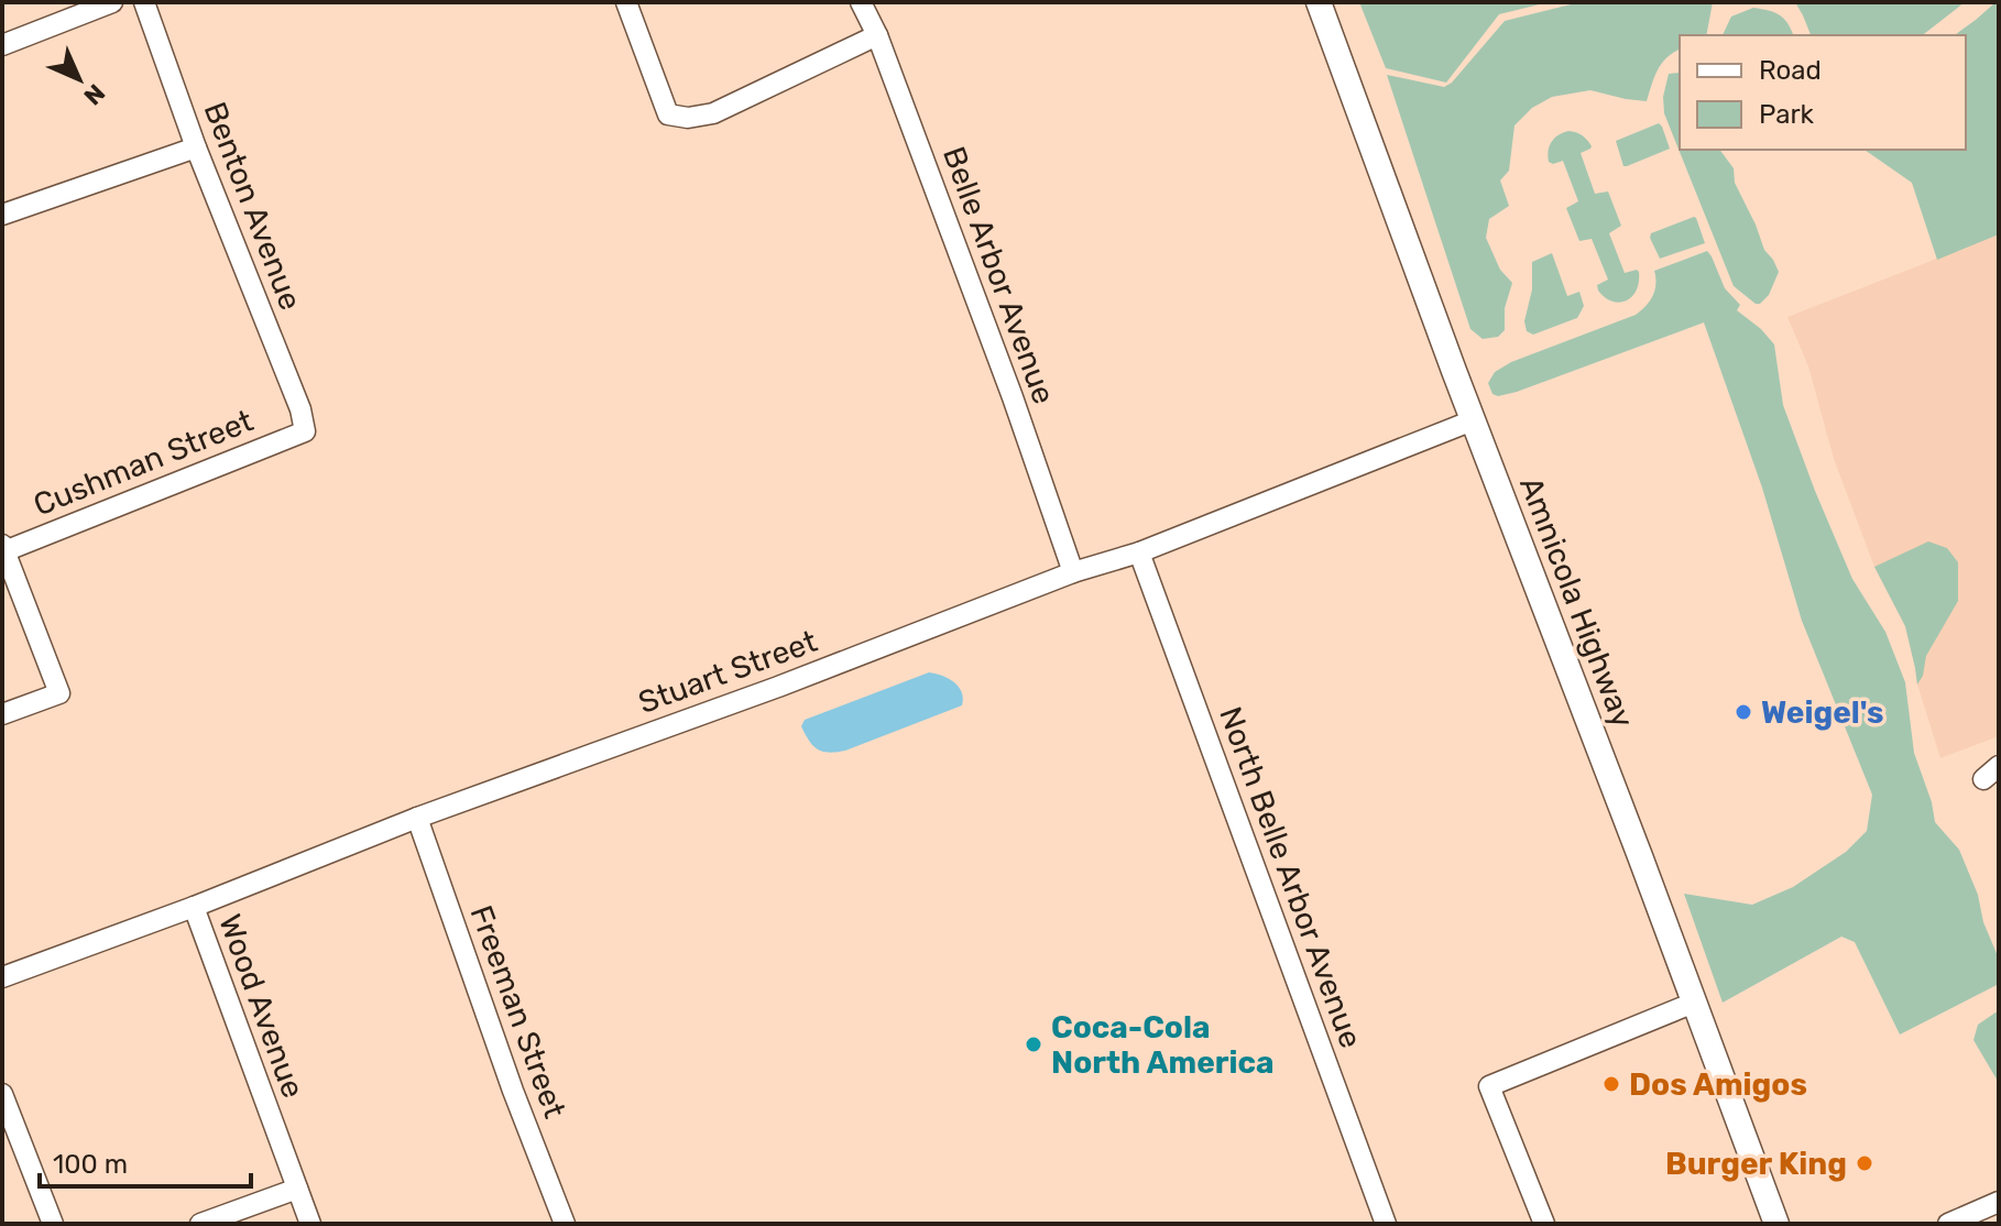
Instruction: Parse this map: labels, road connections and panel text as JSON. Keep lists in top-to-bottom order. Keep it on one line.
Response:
{"streets":{"main road":["Amnicola Highway"],"street":["Benton Avenue","Belle Arbor Avenue","Cushman Street","Stuart Street","North Belle Arbor Avenue","Wood Avenue","Freeman Street"]},"crossings":[["Benton Avenue","Cushman Street"],["Belle Arbor Avenue","Stuart Street"],["Amnicola Highway","Stuart Street"],["Stuart Street","North Belle Arbor Avenue"],["Stuart Street","Wood Avenue"],["Stuart Street","Freeman Street"]],"places":["Weigel's","Coca-Cola North America","Dos Amigos","Burger King"],"legend":["Road","Park"],"scale_bar":"100 m","north":"bottom right"}
